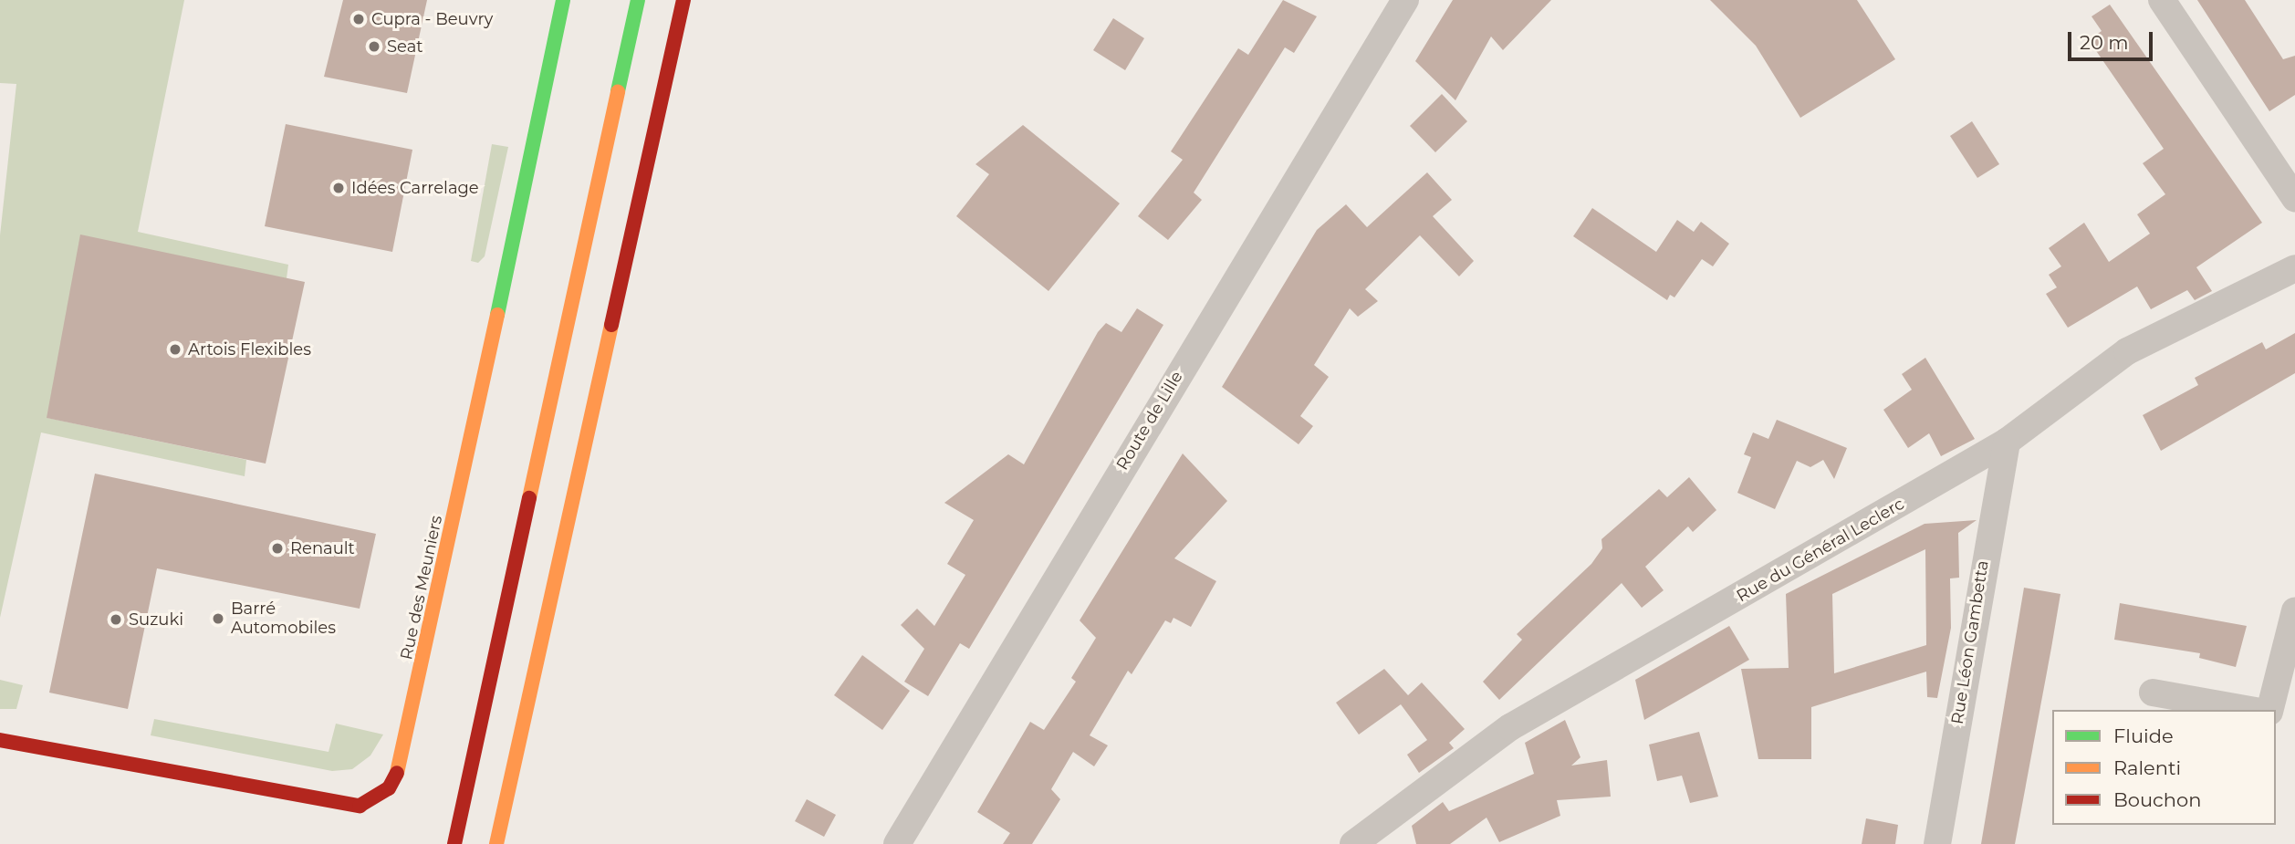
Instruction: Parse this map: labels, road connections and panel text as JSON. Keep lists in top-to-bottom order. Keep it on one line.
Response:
{"streets":{"main road":["Rue des Meuniers"],"street":["Route de Lille","Rue du Général Leclerc","Rue Léon Gambetta"]},"crossings":[["Rue du Général Leclerc","Rue Léon Gambetta"]],"places":["Cupra - Beuvry","Seat","Idées Carrelage","Artois Flexibles","Renault","Barré Automobiles","Suzuki"],"legend":["Fluide","Ralenti","Bouchon"],"scale_bar":"20 m"}
